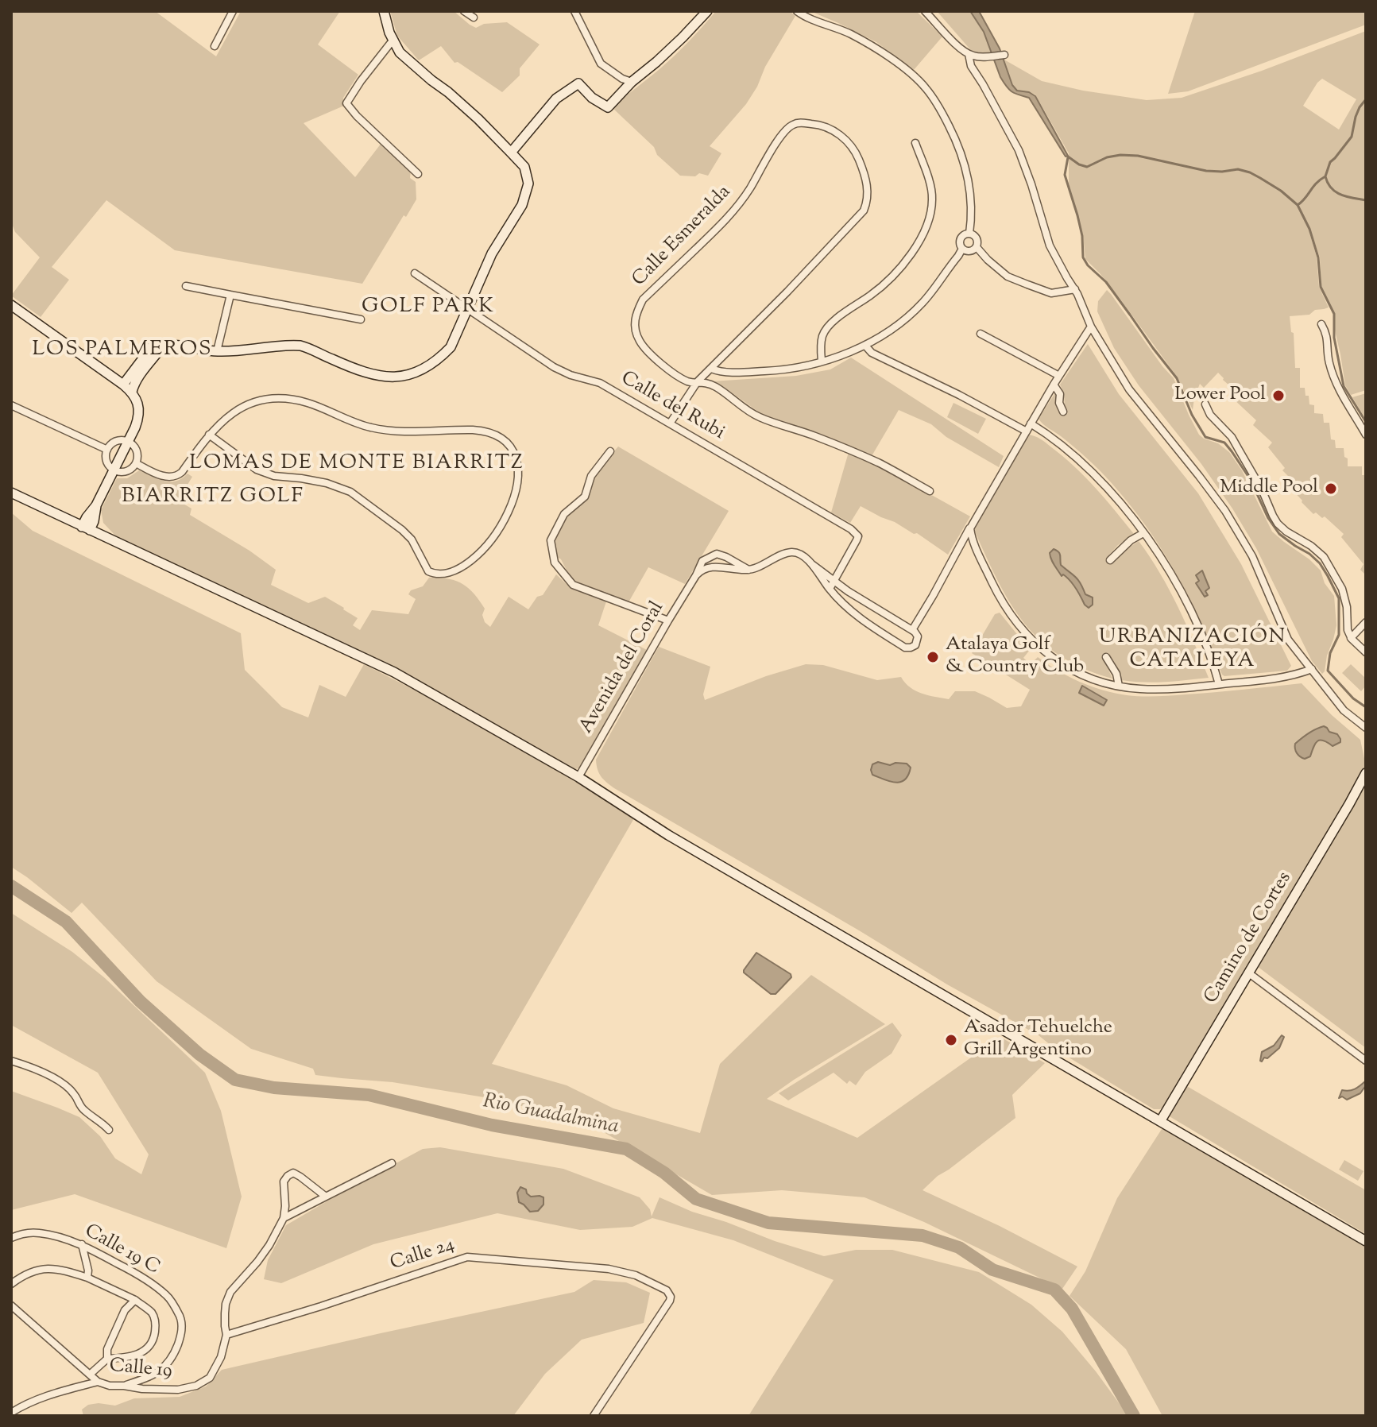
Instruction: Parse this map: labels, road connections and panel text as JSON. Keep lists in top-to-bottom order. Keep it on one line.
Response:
{"streets":{"street":["Calle Esmeralda","Calle del Rubi","Avenida del Coral","Camino de Cortes","Calle 19 C","Calle 24","Calle 19"]},"crossings":[["Calle Esmeralda","Calle del Rubi"],["Calle 19 C","Calle 19"],["Calle 24","Calle 19"]],"districts":["GOLF PARK","LOS PALMEROS","LOMAS DE MONTE BIARRITZ","BIARRITZ GOLF","URBANIZACIÓN CATALEYA"],"water":["Rio Guadalmina"],"places":["Lower Pool","Middle Pool","Atalaya Golf & Country Club","Asador Tehuelche Grill Argentino"]}
